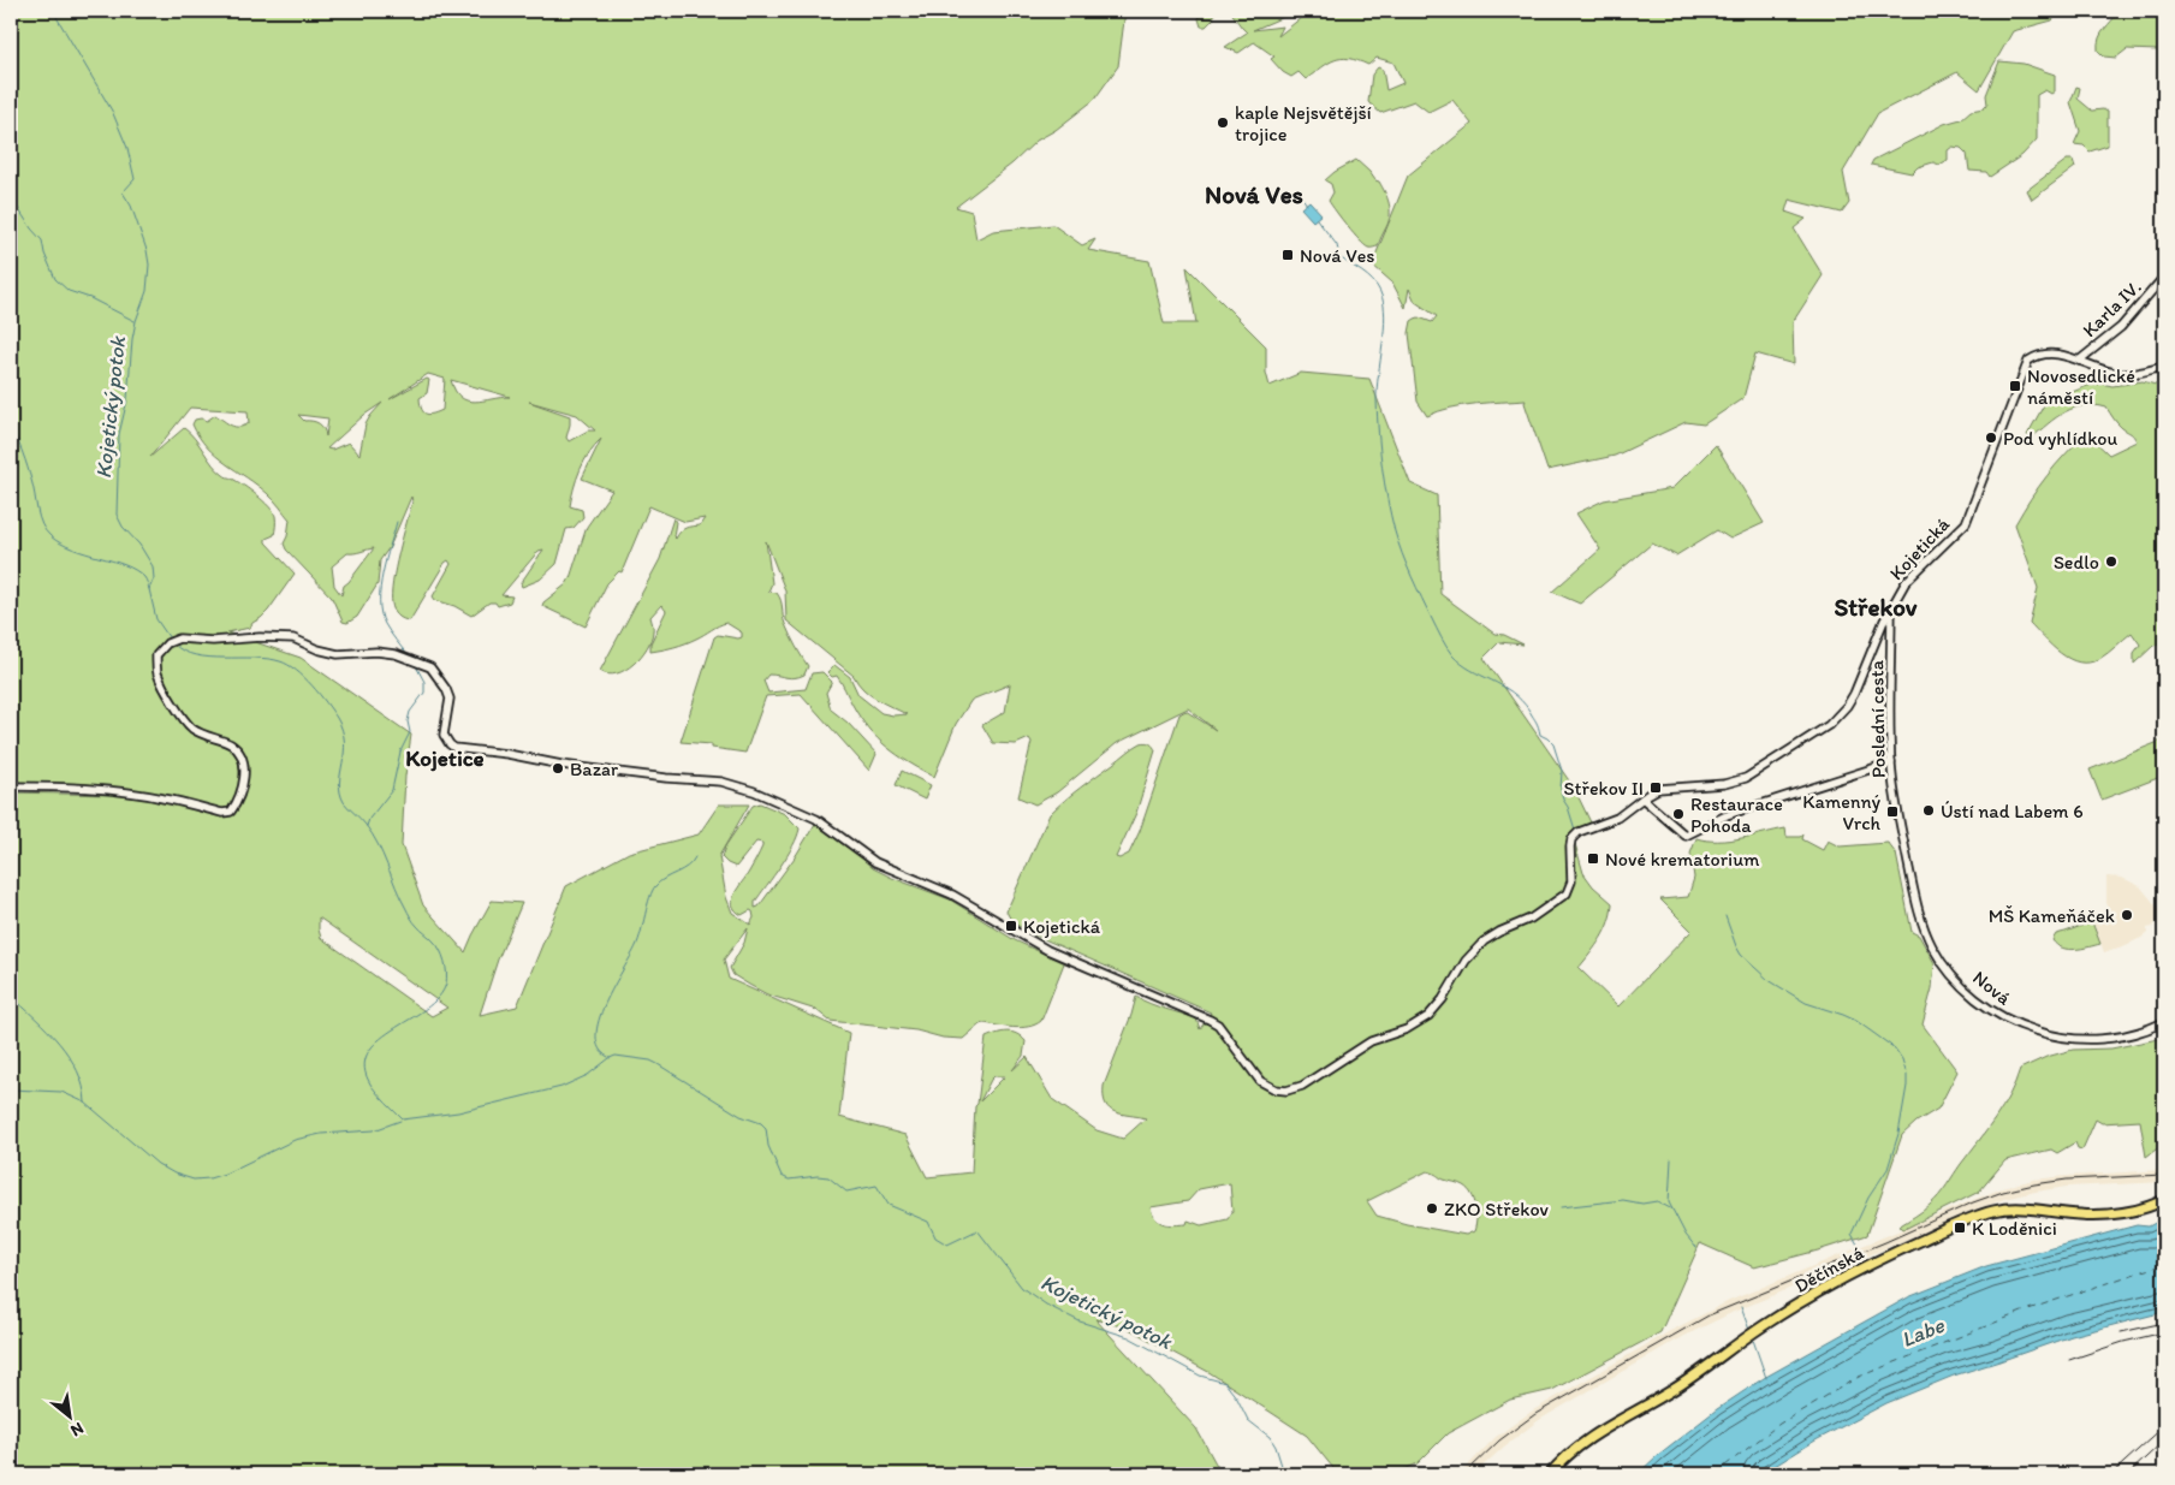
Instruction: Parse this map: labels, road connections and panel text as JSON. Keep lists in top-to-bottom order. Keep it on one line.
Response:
{"streets":{"main road":["Děčínská"],"street":["Karla IV.","Kojetická","Poslední cesta","Nová"]},"crossings":[["Karla IV.","Kojetická"],["Kojetická","Poslední cesta"],["Poslední cesta","Nová"]],"districts":["Nová Ves","Střekov","Kojetice"],"water":["Kojetický potok","Labe"],"places":{"other":["kaple Nejsvětější trojice","Pod vyhlídkou","Sedlo","Bazar","Ústí nad Labem 6","Restaurace Pohoda","MŠ Kameňáček","ZKO Střekov"],"transit":["Nová Ves","Novosedlické náměstí","Střekov II","Kamenný Vrch","Nové krematorium","Kojetická","K Loděnici"]},"north":"bottom right"}
